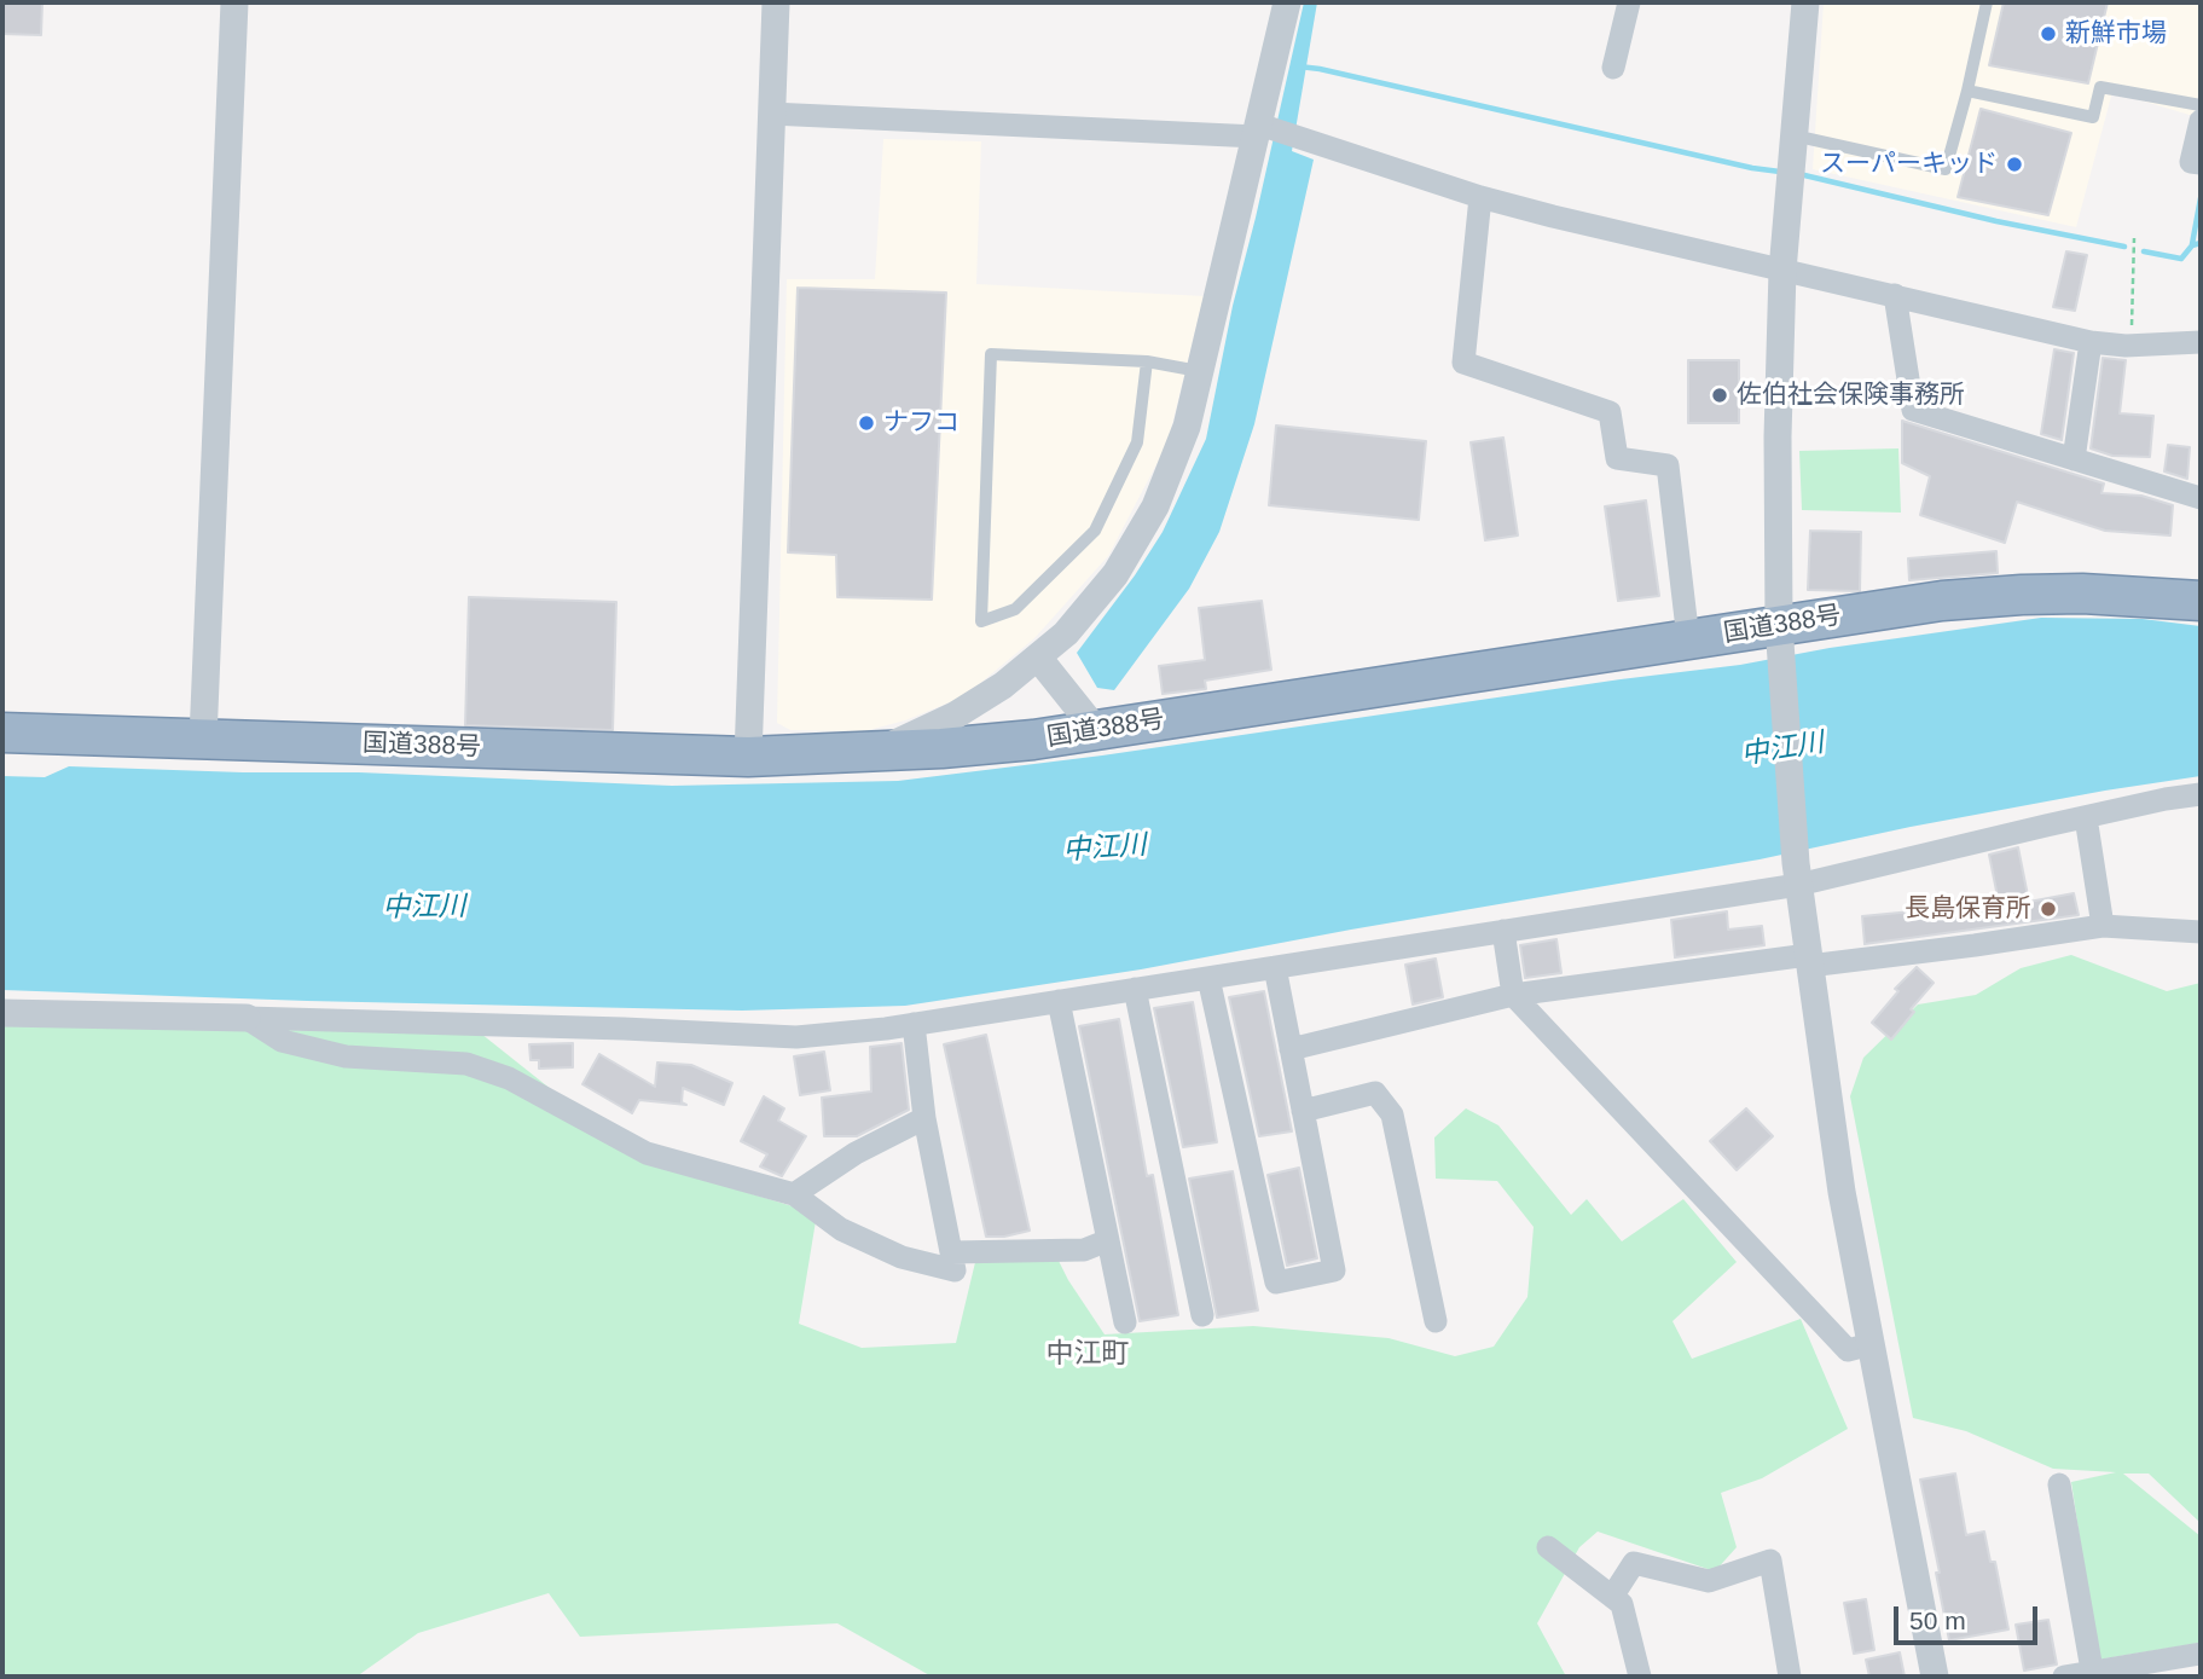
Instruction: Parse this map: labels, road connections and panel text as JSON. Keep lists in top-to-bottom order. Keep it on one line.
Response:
{"streets":{"highway":["国道388号"]},"districts":["中江町"],"water":["中江川"],"places":["新鮮市場","スーパーキッド","佐伯社会保険事務所","ナフコ","長島保育所"],"scale_bar":"50 m"}
